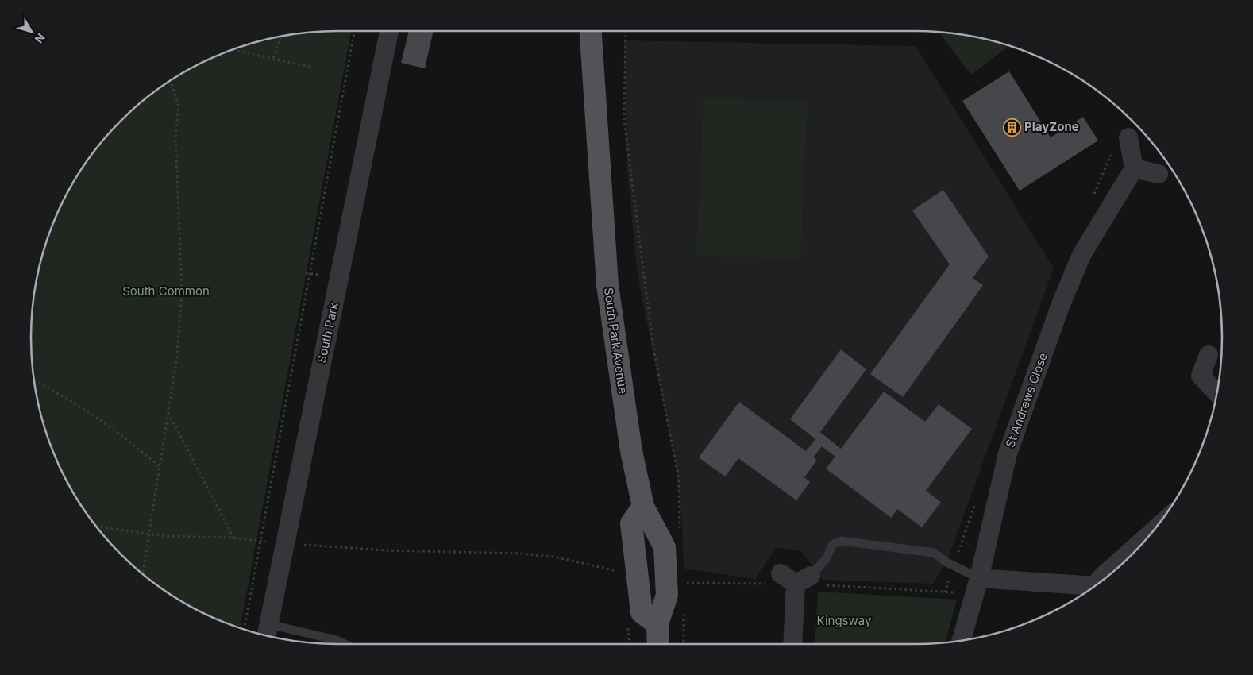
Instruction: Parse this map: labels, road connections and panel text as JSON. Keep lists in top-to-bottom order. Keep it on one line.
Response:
{"streets":{"main road":["South Park Avenue"],"street":["South Park","St Andrews Close"]},"parks":["South Common","Kingsway"],"places":{"building":["PlayZone"]},"north":"bottom right"}
